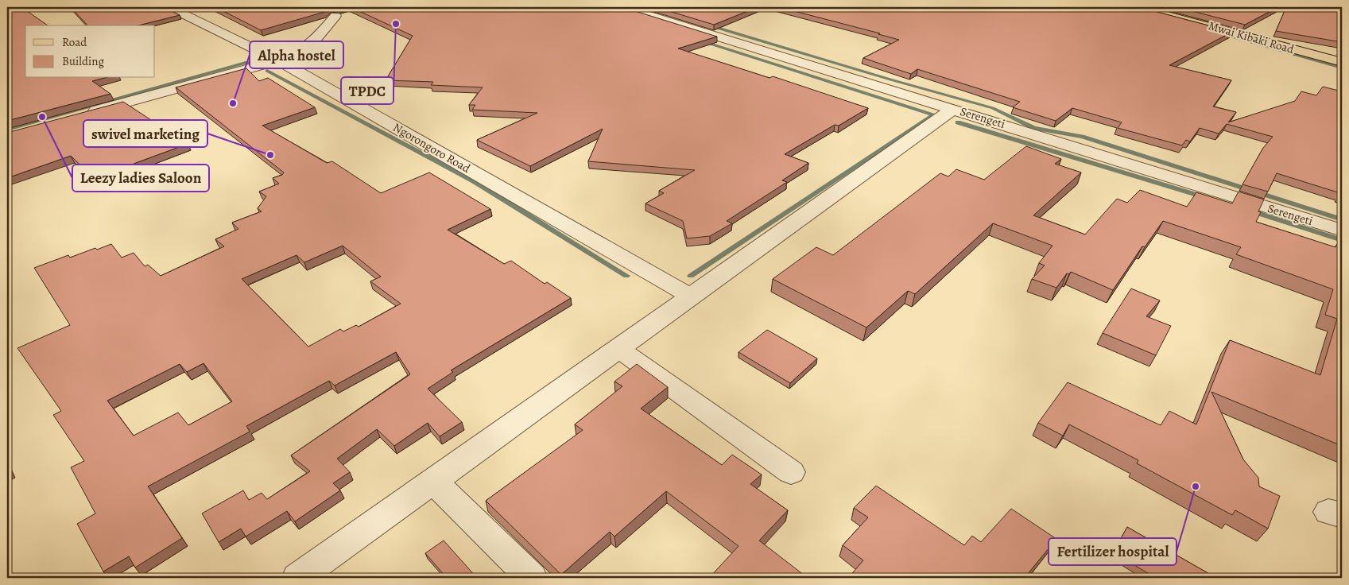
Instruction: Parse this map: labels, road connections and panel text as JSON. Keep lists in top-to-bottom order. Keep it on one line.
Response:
{"streets":{"main road":["Mwai Kibaki Road"],"street":["Serengeti","Ngorongoro Road"]},"places":["TPDC","Alpha hostel","Leezy ladies Saloon","swivel marketing","Fertilizer hospital"],"legend":["Road","Building"]}
